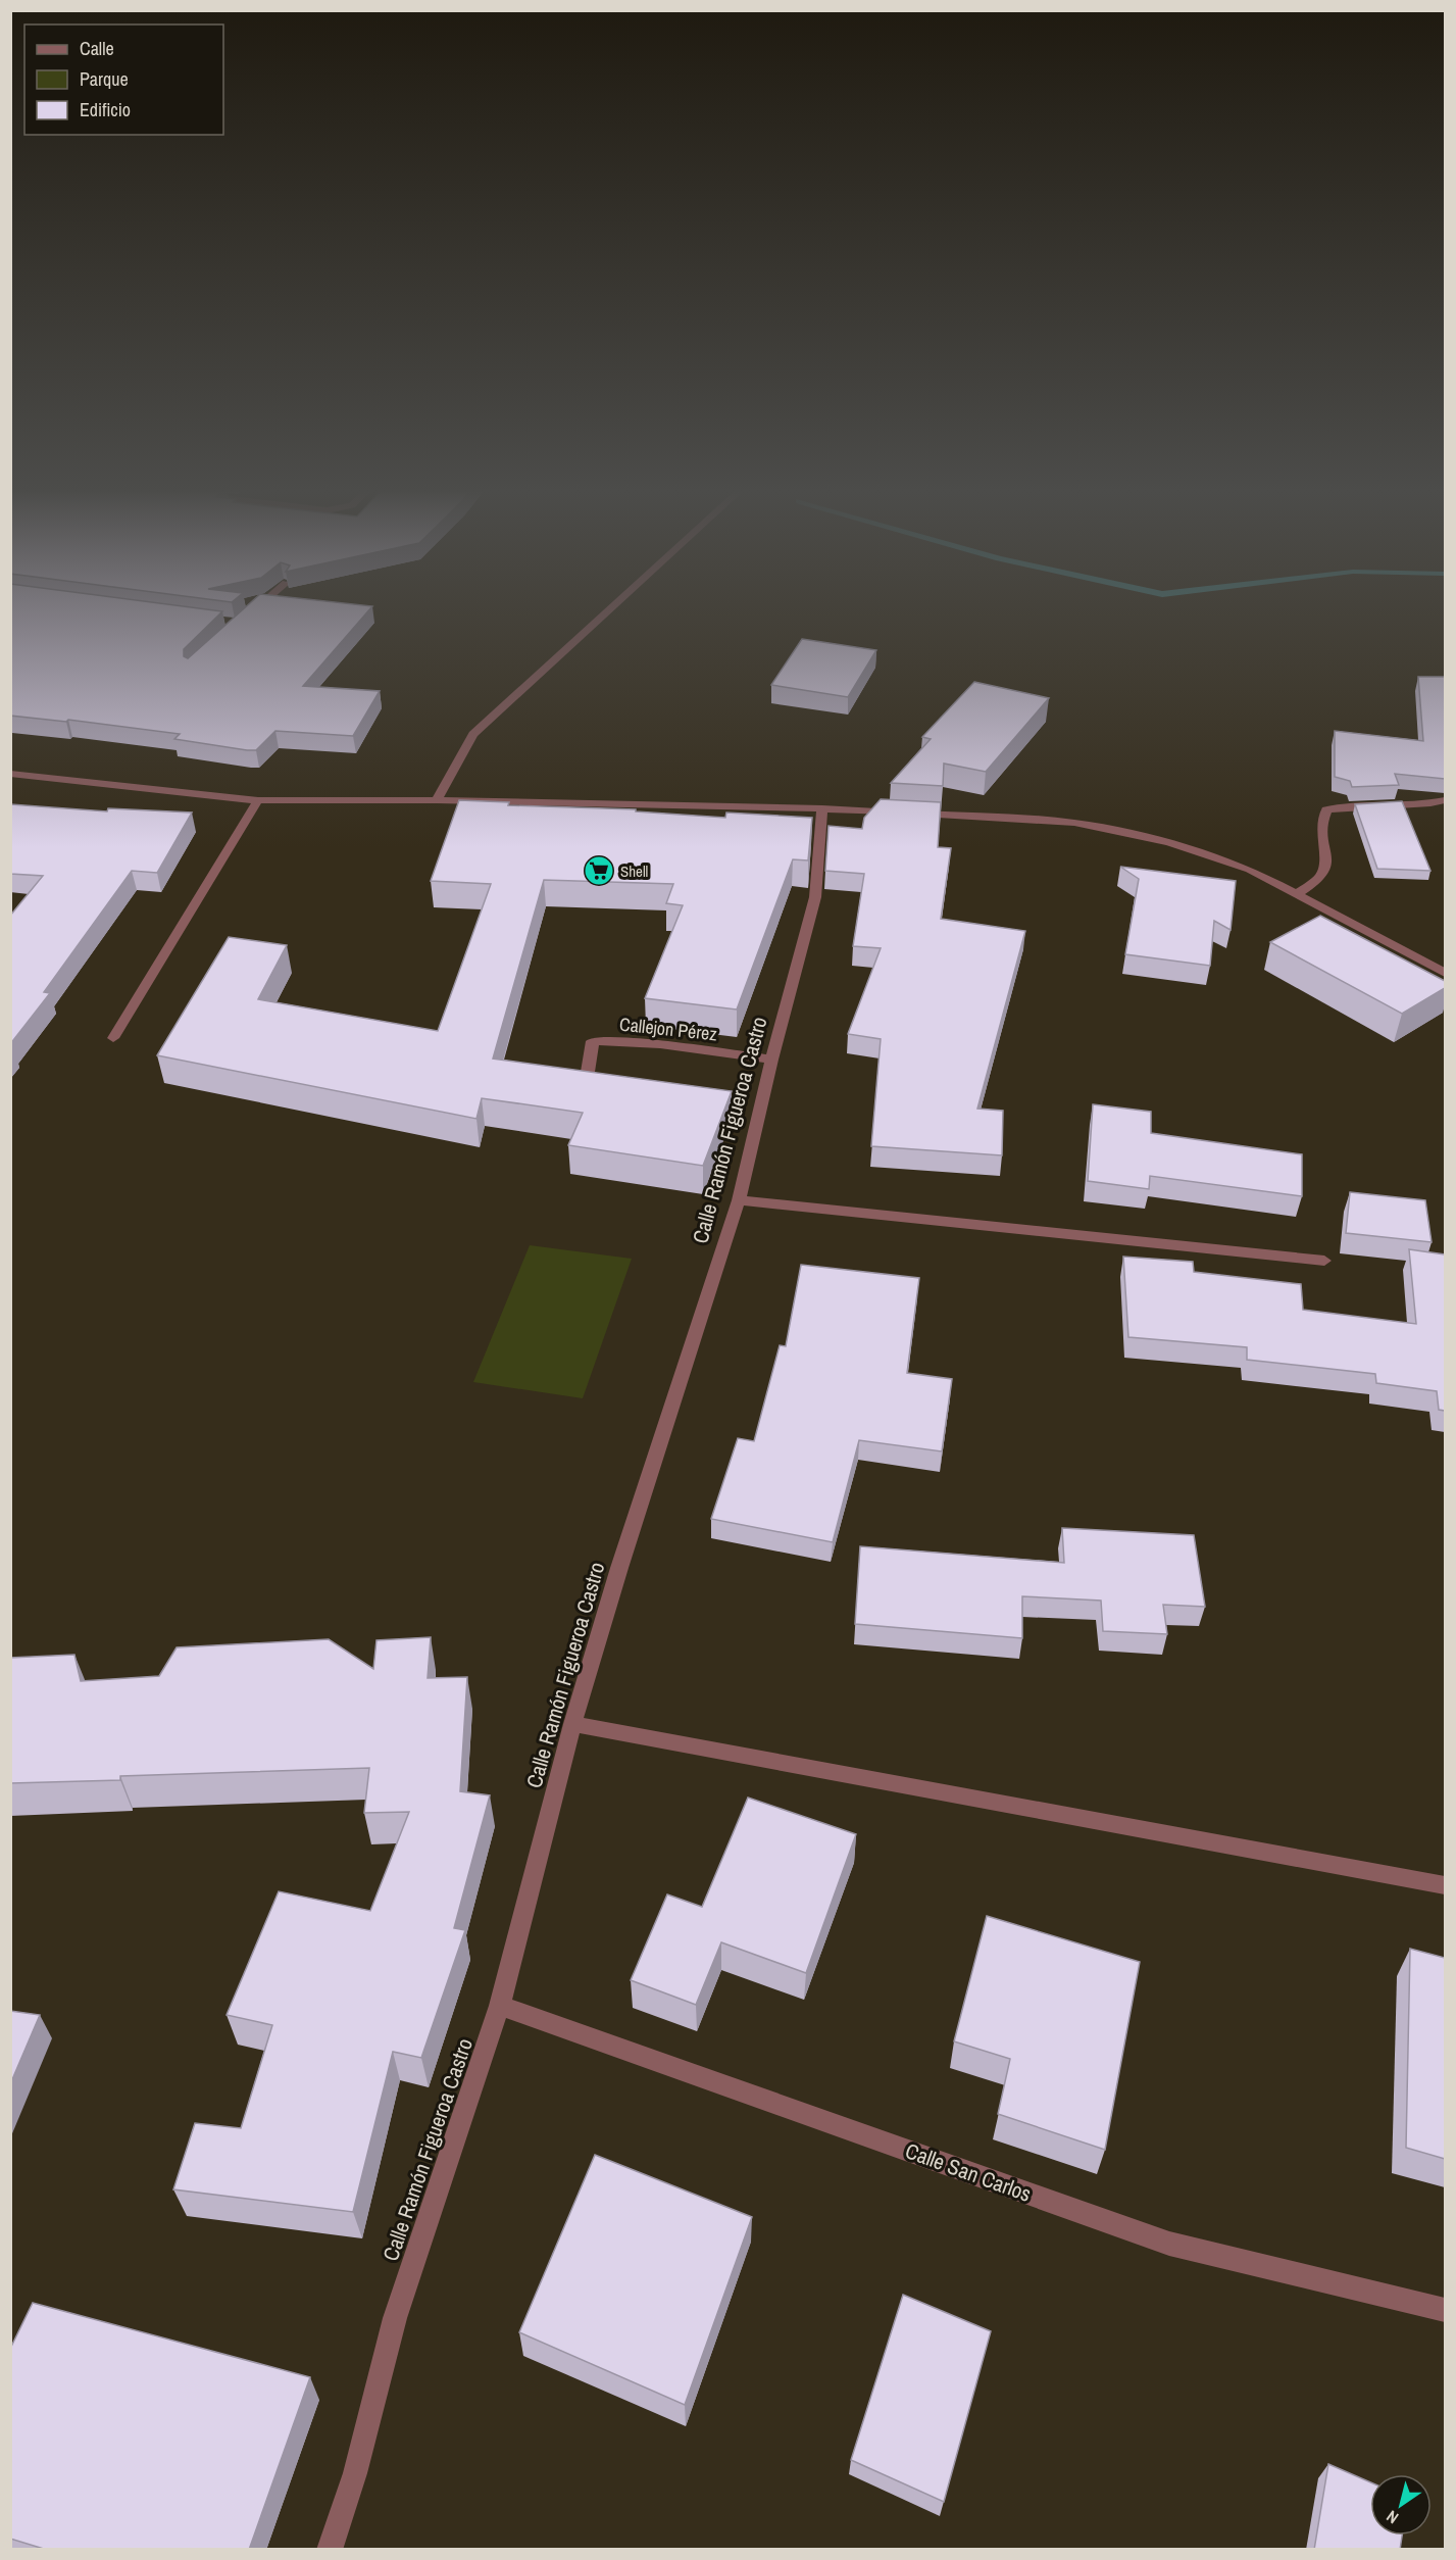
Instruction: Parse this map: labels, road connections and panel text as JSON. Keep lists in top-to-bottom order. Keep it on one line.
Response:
{"streets":{"street":["Callejon Pérez","Calle Ramón Figueroa Castro","Calle San Carlos"]},"crossings":[["Callejon Pérez","Calle Ramón Figueroa Castro"],["Calle Ramón Figueroa Castro","Calle San Carlos"]],"places":{"supermarket":["Shell"]},"legend":["Calle","Parque","Edificio"],"north":"bottom left"}
